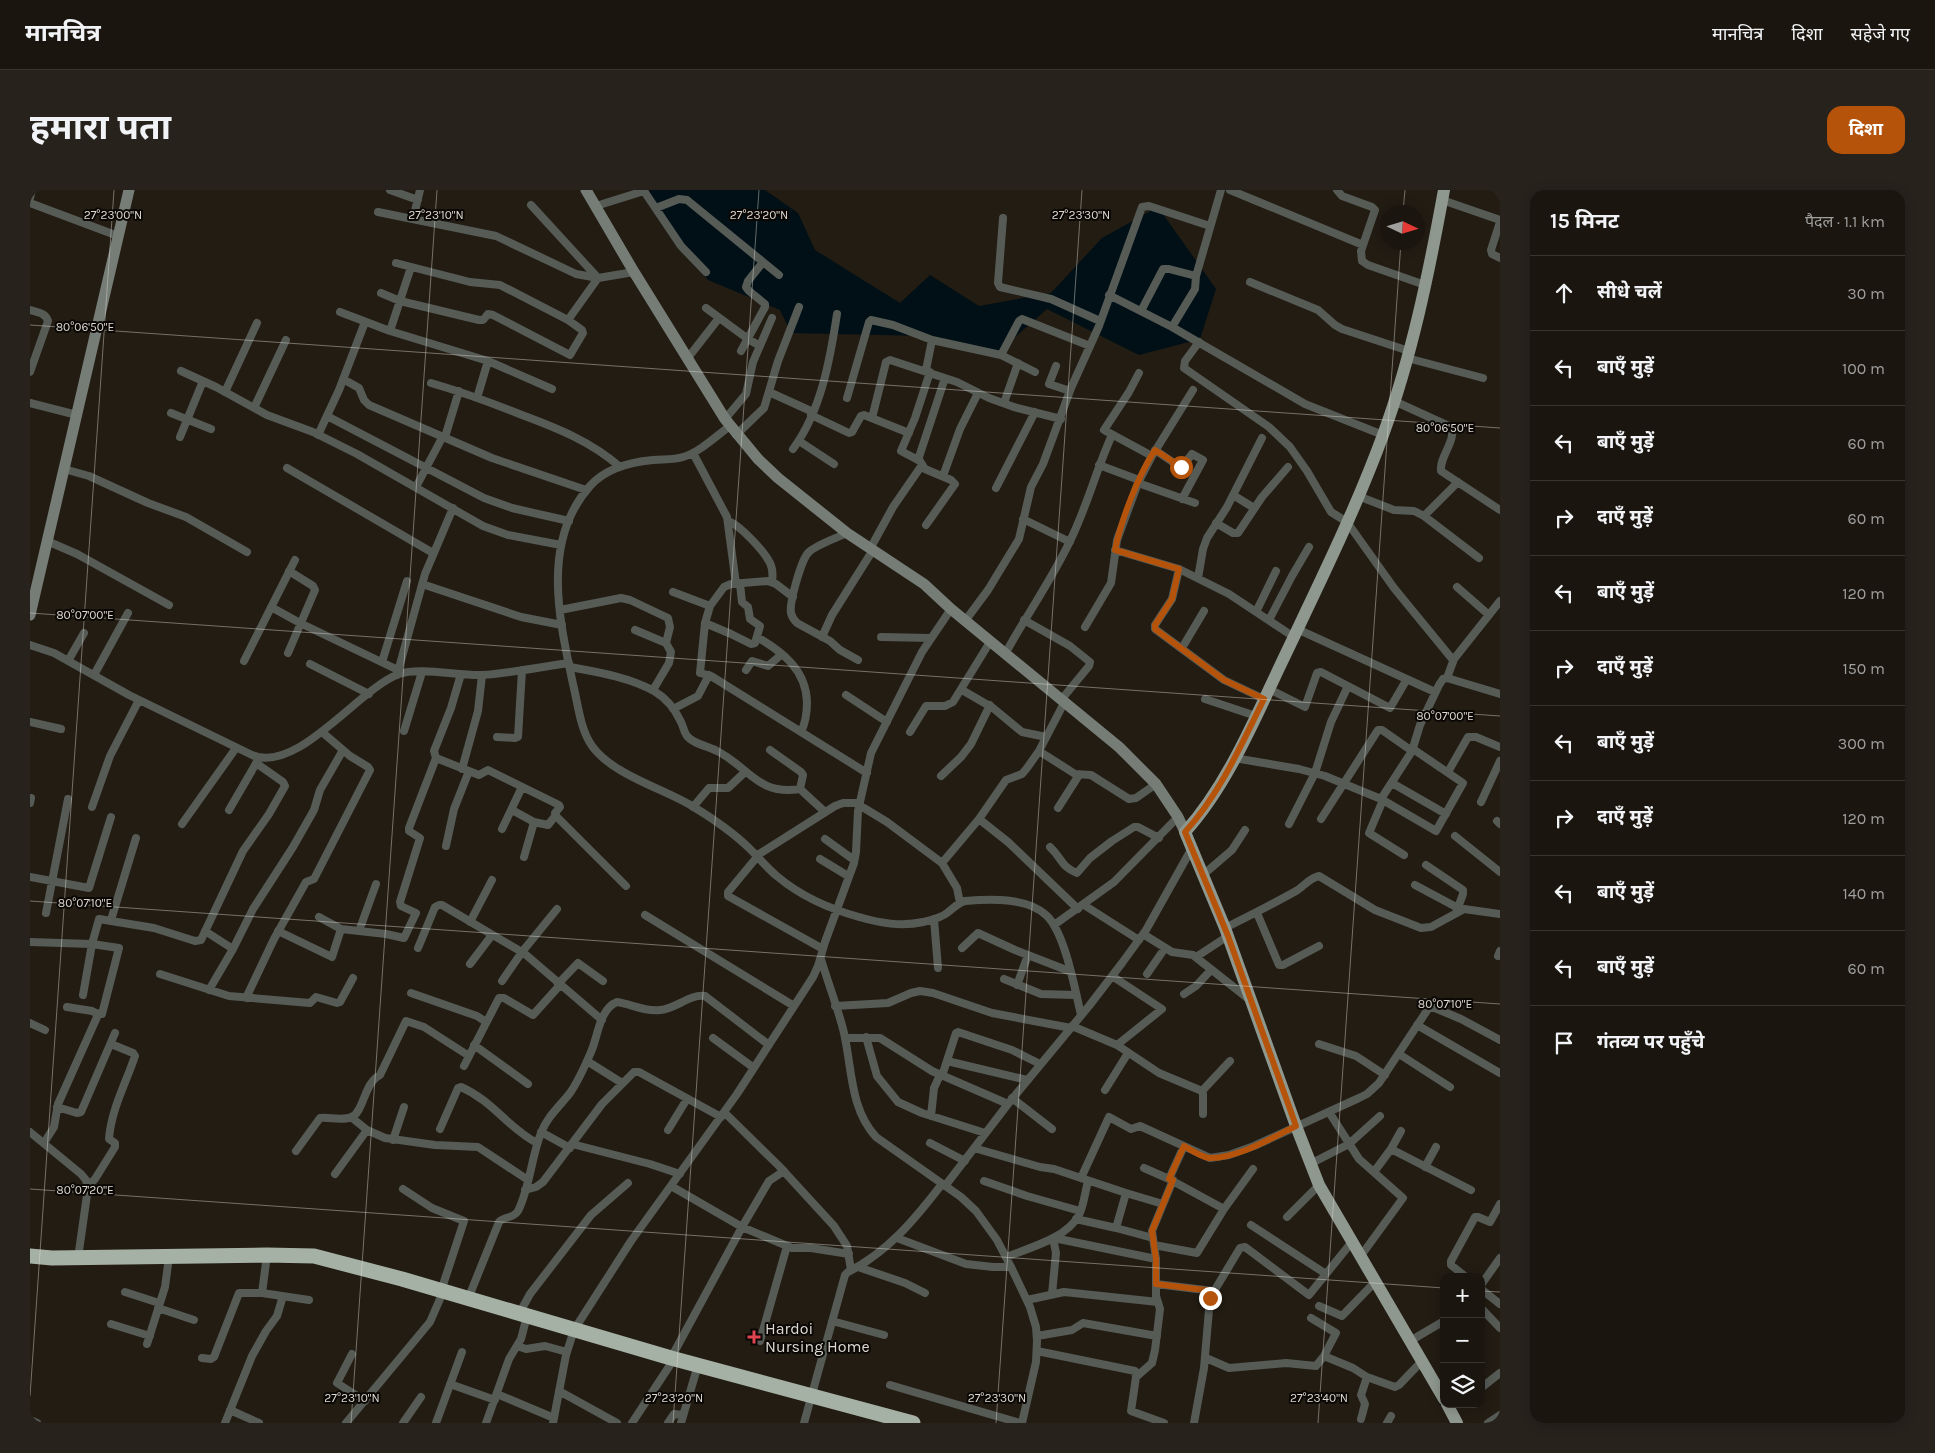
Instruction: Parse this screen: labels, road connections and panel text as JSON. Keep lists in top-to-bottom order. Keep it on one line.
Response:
{"places":{"health":["Hardoi Nursing Home"]},"north":"right","page":{"header":"मानचित्र","nav":["मानचित्र","दिशा","सहेजे गए"],"buttons":"दिशा","title":"हमारा पता","heading":["15 मिनट","पैदल · 1.1 km"],"list":[["सीधे चलें","30 m"],["बाएँ मुड़ें","100 m"],["बाएँ मुड़ें","60 m"],["दाएँ मुड़ें","60 m"],["बाएँ मुड़ें","120 m"],["दाएँ मुड़ें","150 m"],["बाएँ मुड़ें","300 m"],["दाएँ मुड़ें","120 m"],["बाएँ मुड़ें","140 m"],["बाएँ मुड़ें","60 m"],"गंतव्य पर पहुँचे"],"map_buttons":["+","−"]},"coordinates":["27°23'00\"N","27°23'10\"N","27°23'20\"N","27°23'30\"N","80°06'50\"E","80°07'00\"E","80°07'10\"E","80°07'20\"E","27°23'40\"N"]}
